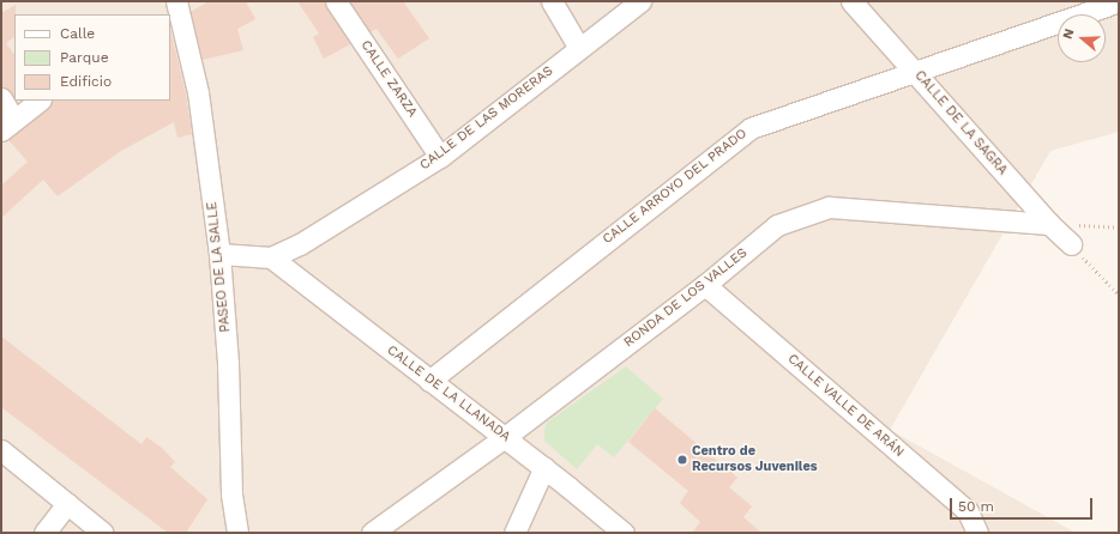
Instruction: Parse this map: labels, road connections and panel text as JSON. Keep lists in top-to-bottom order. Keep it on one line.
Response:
{"streets":{"street":["CALLE ZARZA","CALLE DE LAS MORERAS","CALLE DE LA SAGRA","CALLE ARROYO DEL PRADO","PASEO DE LA SALLE","RONDA DE LOS VALLES","CALLE DE LA LLANADA","CALLE VALLE DE ARÁN"]},"crossings":[["CALLE ZARZA","CALLE DE LAS MORERAS"],["CALLE DE LAS MORERAS","PASEO DE LA SALLE"],["CALLE DE LAS MORERAS","CALLE DE LA LLANADA"],["CALLE DE LA SAGRA","CALLE ARROYO DEL PRADO"],["CALLE DE LA SAGRA","RONDA DE LOS VALLES"],["CALLE ARROYO DEL PRADO","CALLE DE LA LLANADA"],["RONDA DE LOS VALLES","CALLE DE LA LLANADA"],["RONDA DE LOS VALLES","CALLE VALLE DE ARÁN"]],"places":["Centro de Recursos Juveniles"],"legend":["Calle","Parque","Edificio"],"scale_bar":"50 m","north":"left"}
